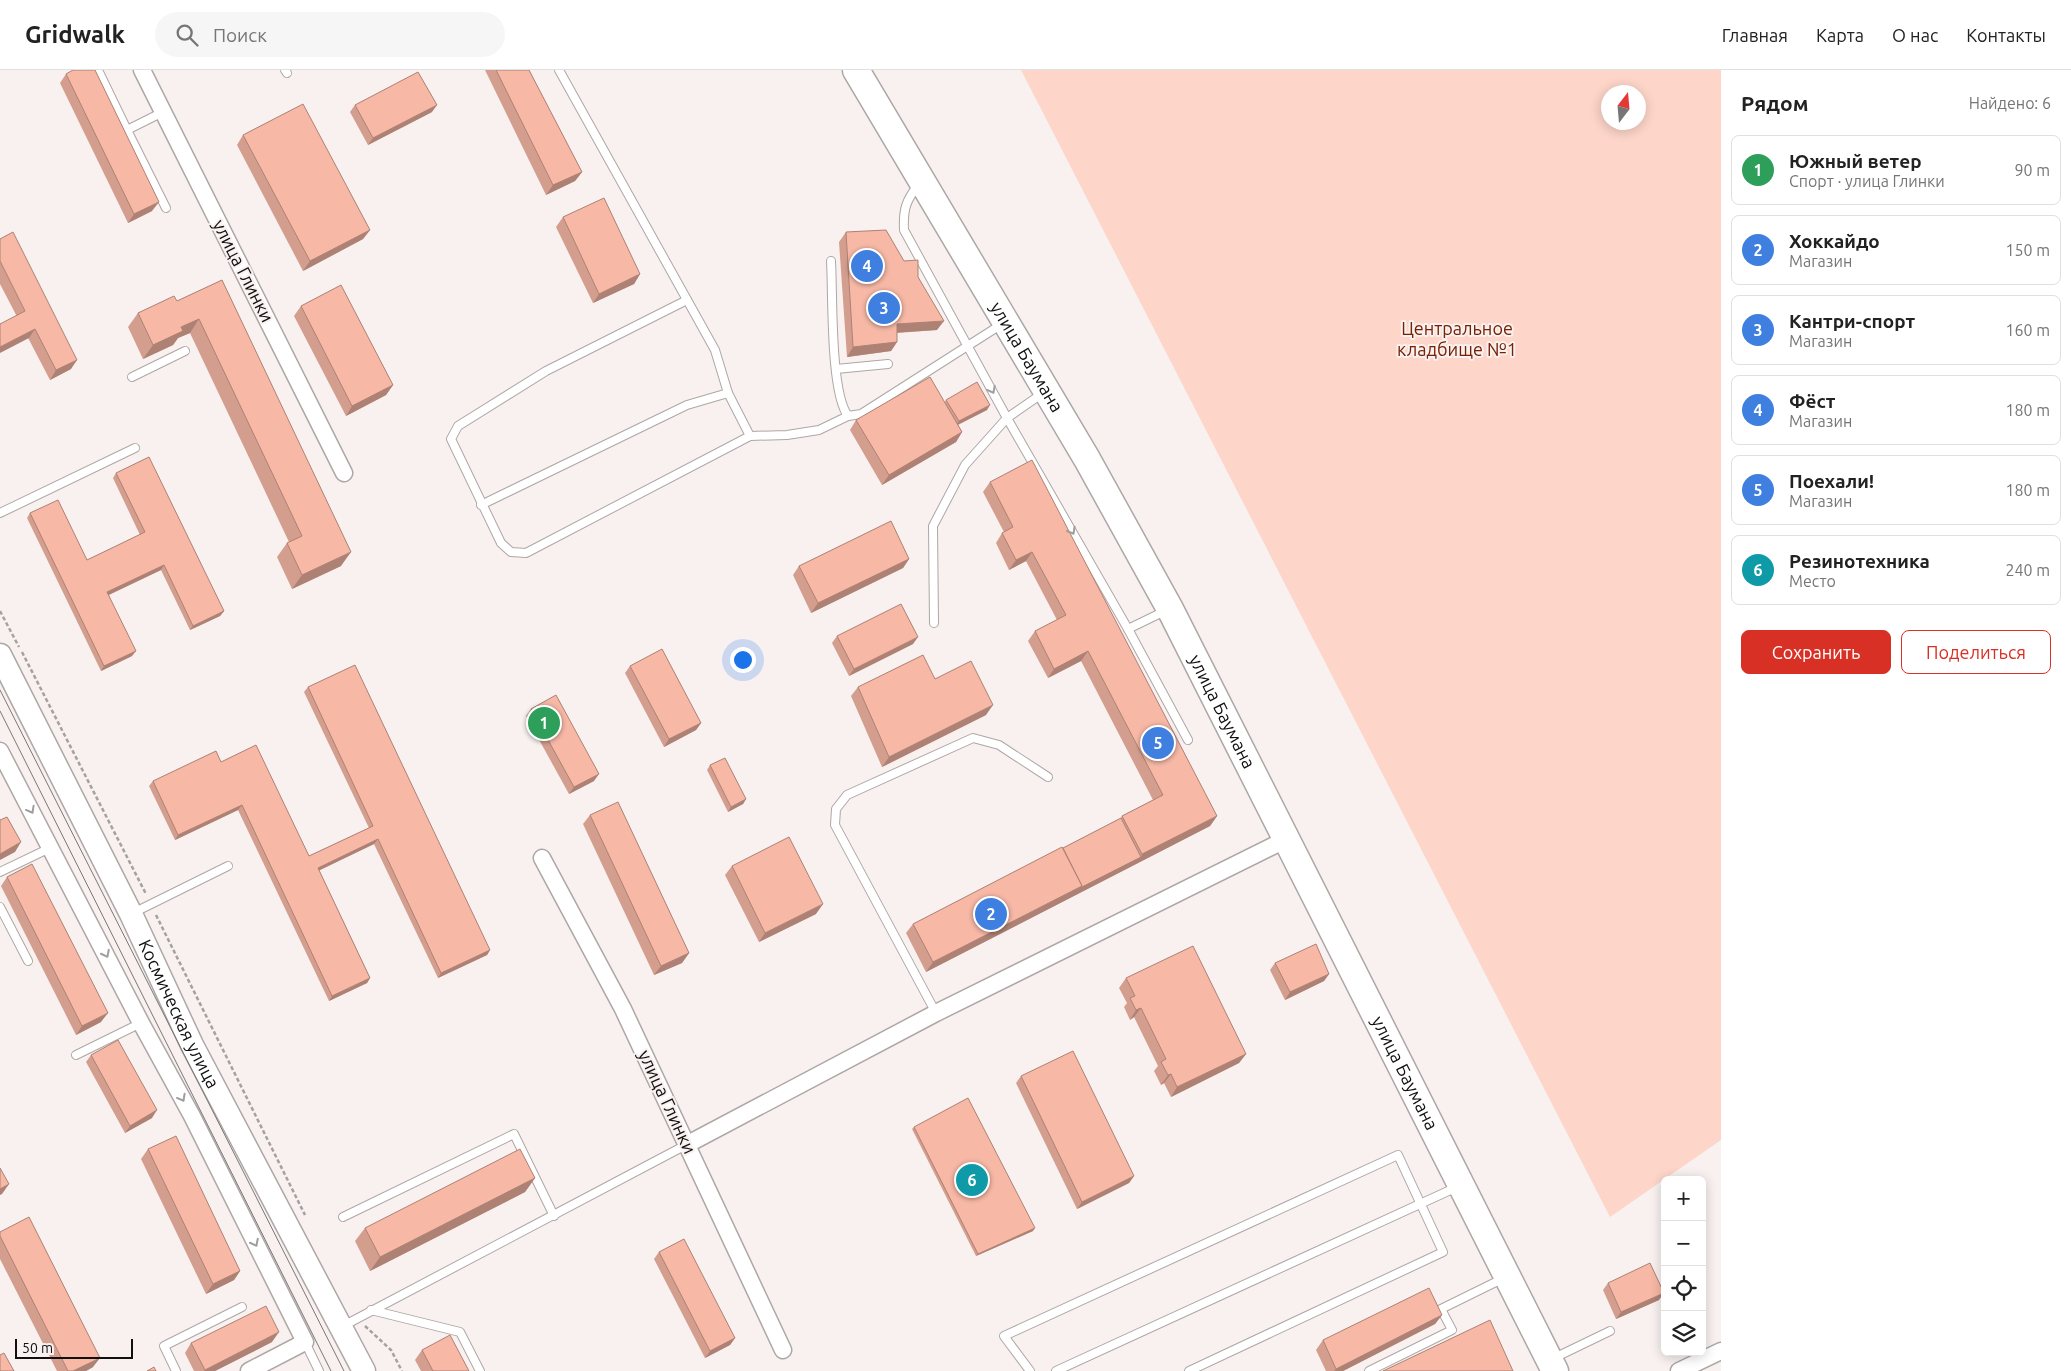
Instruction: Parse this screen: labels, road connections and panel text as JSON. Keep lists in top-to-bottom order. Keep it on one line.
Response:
{"streets":{"main road":["улица Баумана","Космическая улица"],"street":["улица Глинки"]},"parks":["Центральное кладбище №1"],"scale_bar":"50 m","north":"top","page":{"header":"Gridwalk","search":"Поиск","nav":["Главная","Карта","О нас","Контакты"],"heading":["Рядом","Найдено: 6"],"list":[{"mark":"1","name":"Южный ветер","note":"Спорт · улица Глинки","value":"90 m"},{"mark":"2","name":"Хоккайдо","note":"Магазин","value":"150 m"},{"mark":"3","name":"Кантри-спорт","note":"Магазин","value":"160 m"},{"mark":"4","name":"Фёст","note":"Магазин","value":"180 m"},{"mark":"5","name":"Поехали!","note":"Магазин","value":"180 m"},{"mark":"6","name":"Резинотехника","note":"Место","value":"240 m"}],"pins":["4","3","1","5","2","6"],"buttons":["Сохранить","Поделиться"],"map_buttons":["+","−"],"scale":"50 m"}}
